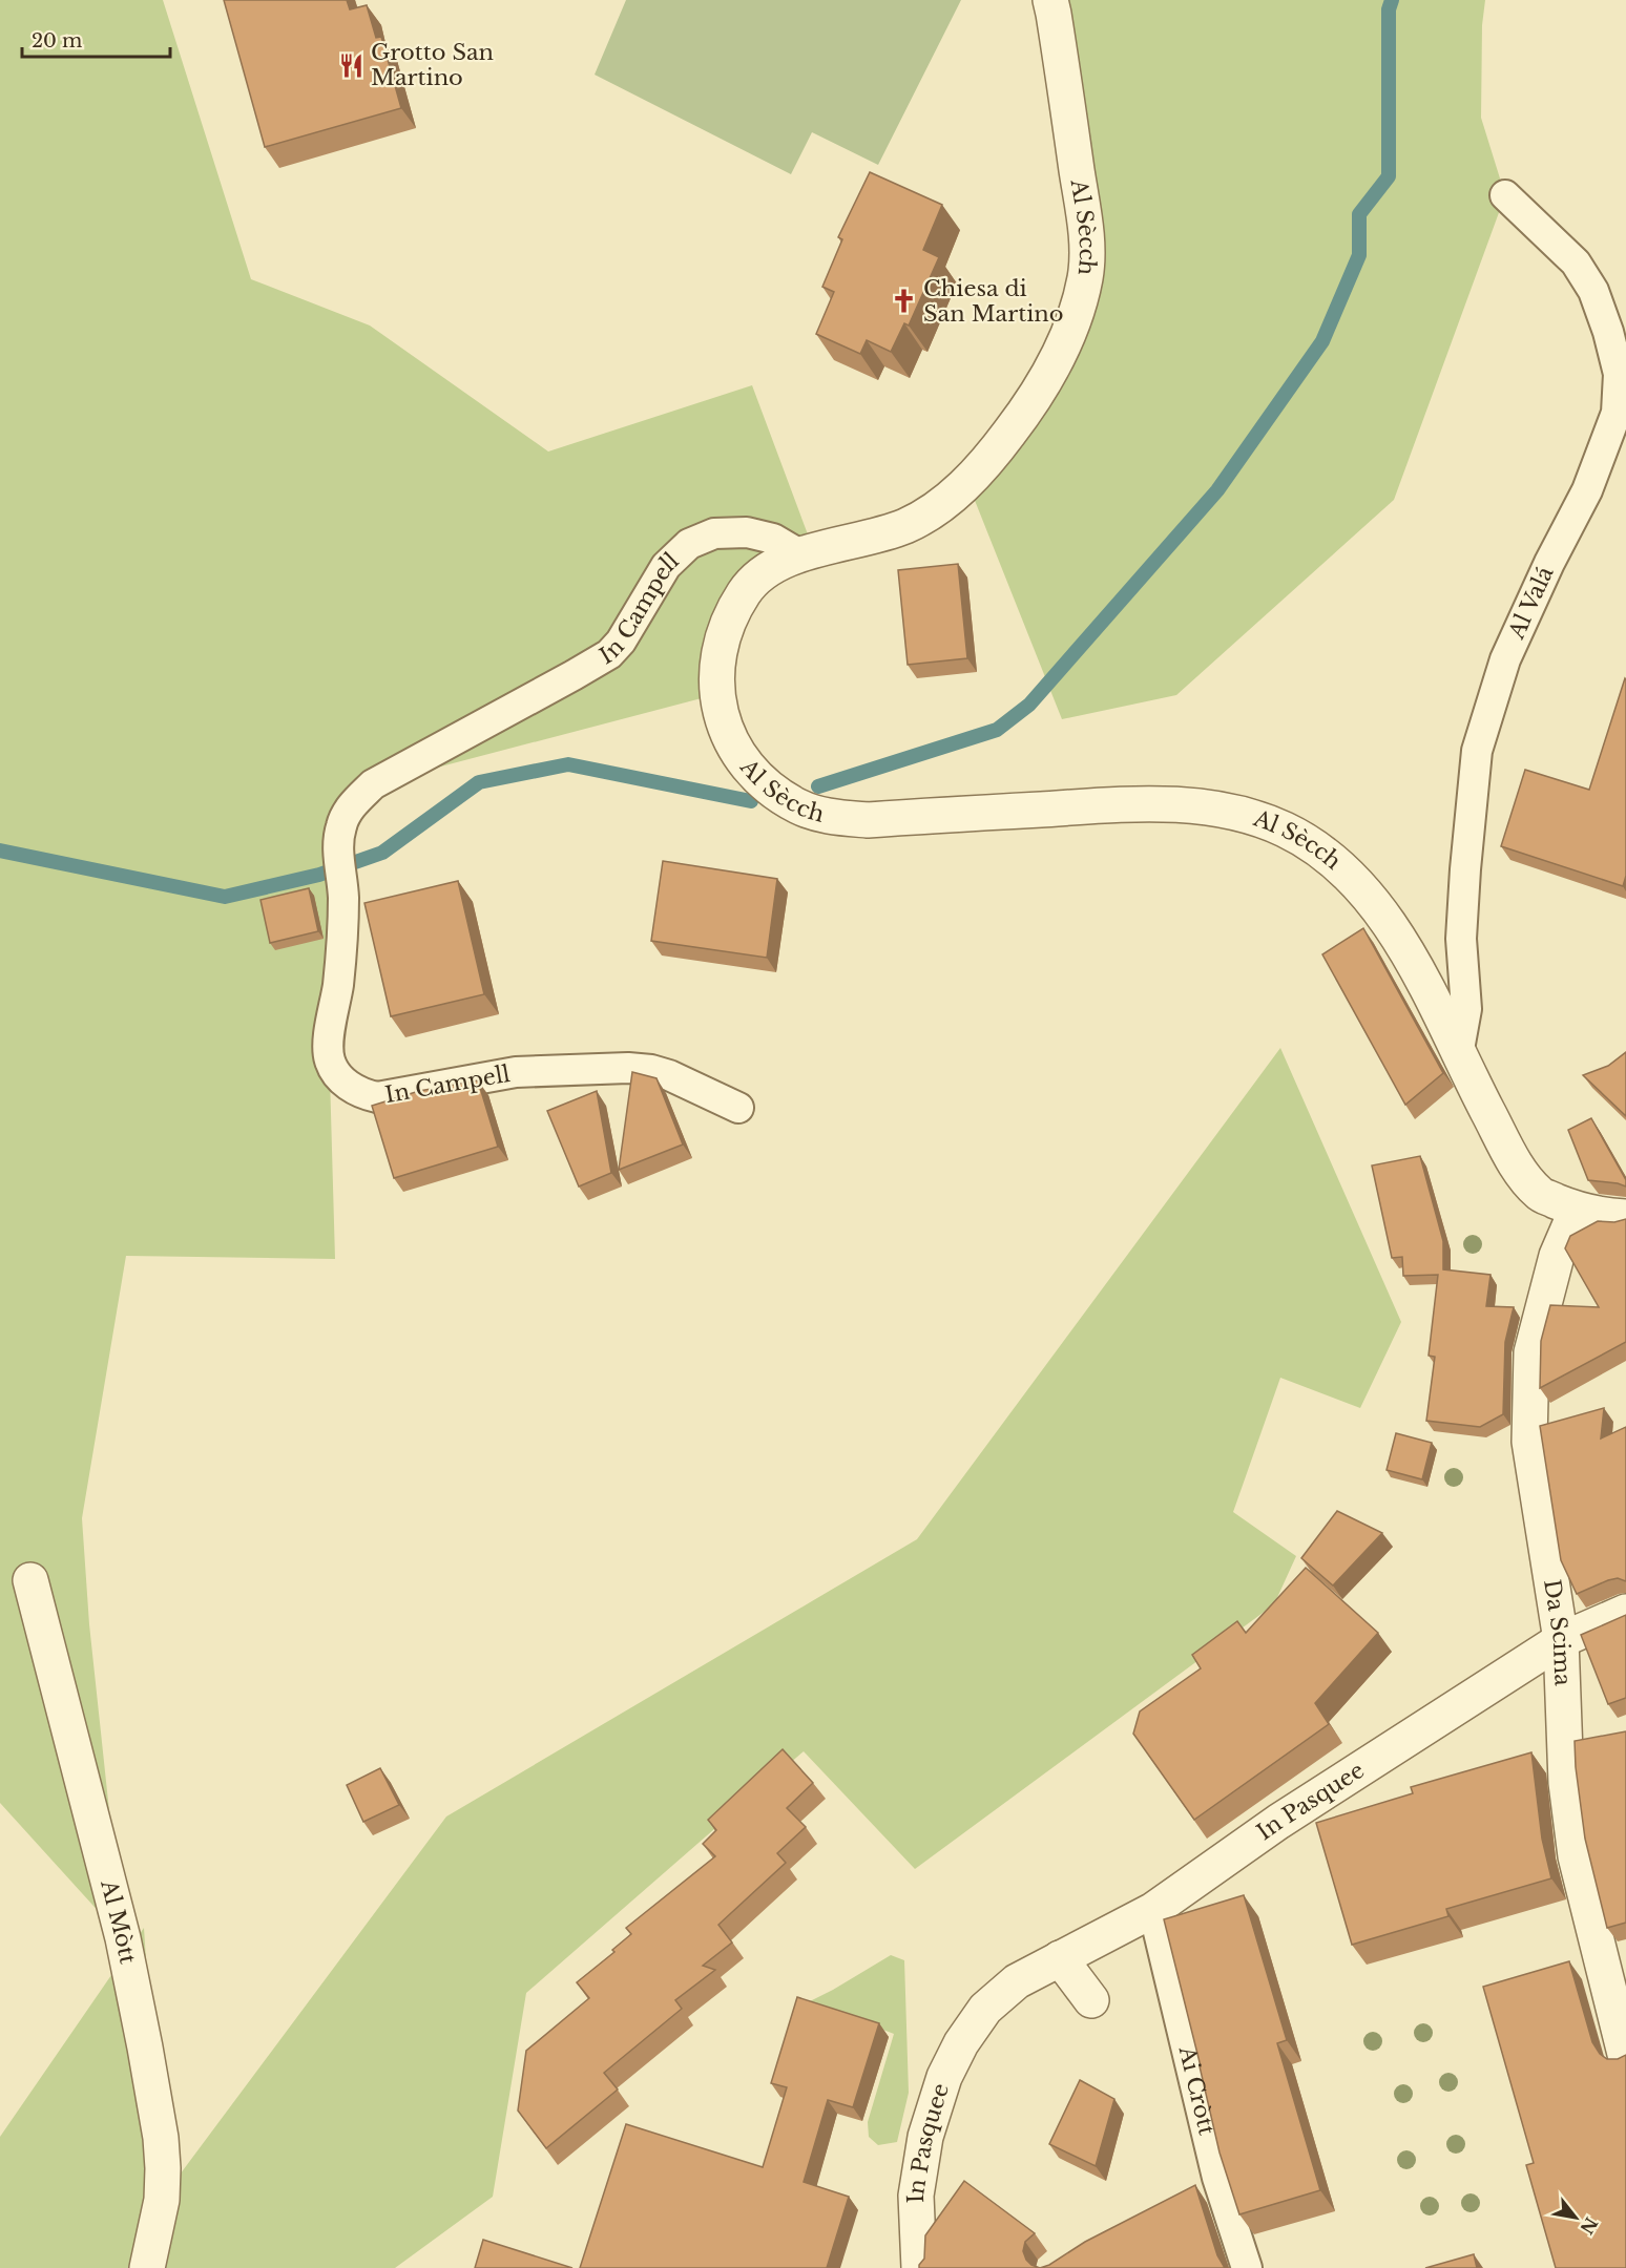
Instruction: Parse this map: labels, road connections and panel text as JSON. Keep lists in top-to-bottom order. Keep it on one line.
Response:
{"streets":{"street":["Al Sècch","Da Scima","In Pasquee","Al Mòtt"],"lane":["Al Valá","In Campell","Ai Cròtt"]},"crossings":[["Al Sècch","Al Valá"],["Al Sècch","In Campell"],["Al Sècch","Da Scima"],["Da Scima","In Pasquee"],["In Pasquee","Ai Cròtt"]],"places":{"restaurant":["Grotto San Martino"],"church":["Chiesa di San Martino"]},"scale_bar":"20 m","north":"bottom right"}
